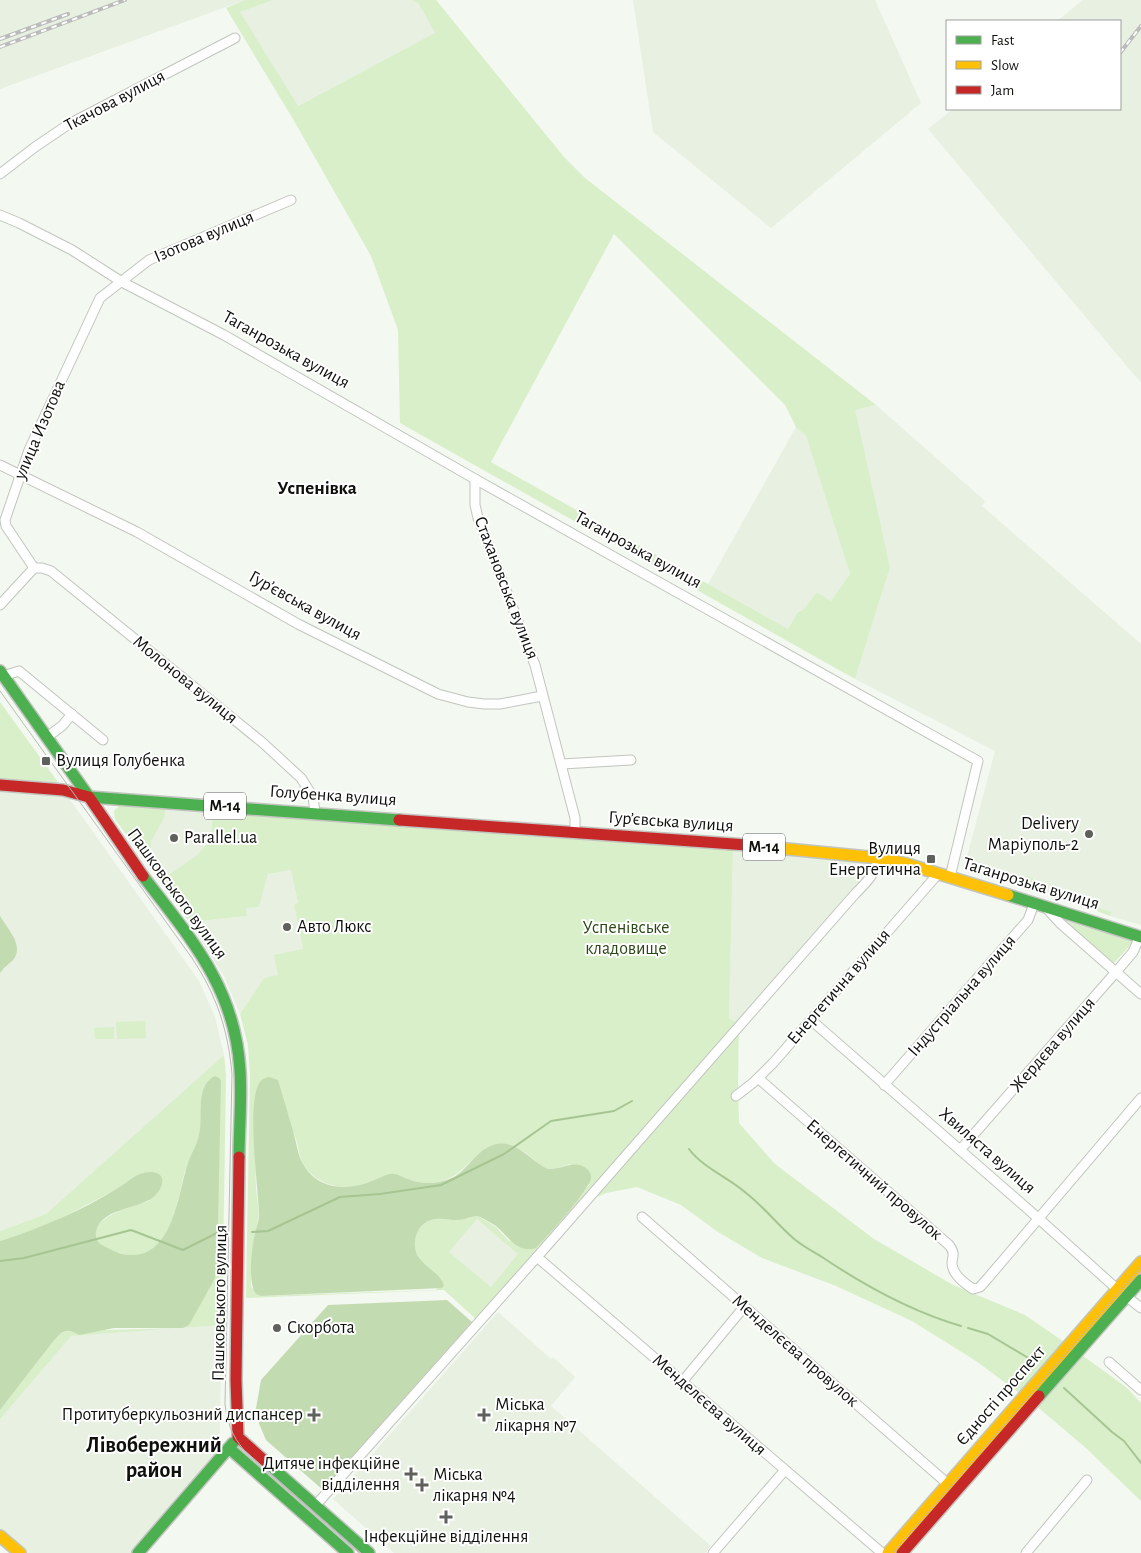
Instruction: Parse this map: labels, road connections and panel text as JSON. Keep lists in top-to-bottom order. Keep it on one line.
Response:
{"streets":{"main road":["Таганрозька вулиця","Гур’євська вулиця","Голубенка вулиця","М-14","Пашковського вулиця","Хвиляста вулиця","Єдності проспект"],"street":["Ткачова вулиця","Ізотова вулиця","улица Изотова","Стахановська вулиця","Молонова вулиця","Енергетична вулиця","Індустріальна вулиця","Жердєва вулиця","Енергетичний провулок","Менделєєва провулок","Менделєєва вулиця"]},"crossings":[["Ізотова вулиця","Таганрозька вулиця"],["Ізотова вулиця","улица Изотова"],["Таганрозька вулиця","улица Изотова"],["Таганрозька вулиця","Стахановська вулиця"],["Таганрозька вулиця","Гур’євська вулиця"],["Таганрозька вулиця","Індустріальна вулиця"],["Таганрозька вулиця","Жердєва вулиця"],["улица Изотова","Гур’євська вулиця"],["улица Изотова","Молонова вулиця"],["Стахановська вулиця","Гур’євська вулиця"],["Гур’євська вулиця","Голубенка вулиця"],["Гур’євська вулиця","Енергетична вулиця"],["Молонова вулиця","Голубенка вулиця"],["Голубенка вулиця","Пашковського вулиця"],["Енергетична вулиця","Хвиляста вулиця"],["Енергетична вулиця","Енергетичний провулок"],["Індустріальна вулиця","Хвиляста вулиця"],["Жердєва вулиця","Хвиляста вулиця"],["Хвиляста вулиця","Енергетичний провулок"],["Хвиляста вулиця","Єдності проспект"],["Менделєєва провулок","Єдності проспект"]],"districts":["Успенівка","Лівобережний район"],"parks":["Успенівське кладовище"],"places":{"transit":["Вулиця Голубенка","Вулиця Енергетична"],"other":["Delivery Марiуполь-2","Parallel.ua","Авто Люкс","Скорбота"],"health":["Протитуберкульозний диспансер","Міська лікарня №7","Дитяче інфекційне відділення","Міська лікарня №4","Інфекційне відділення"]},"legend":["Fast","Slow","Jam"]}
